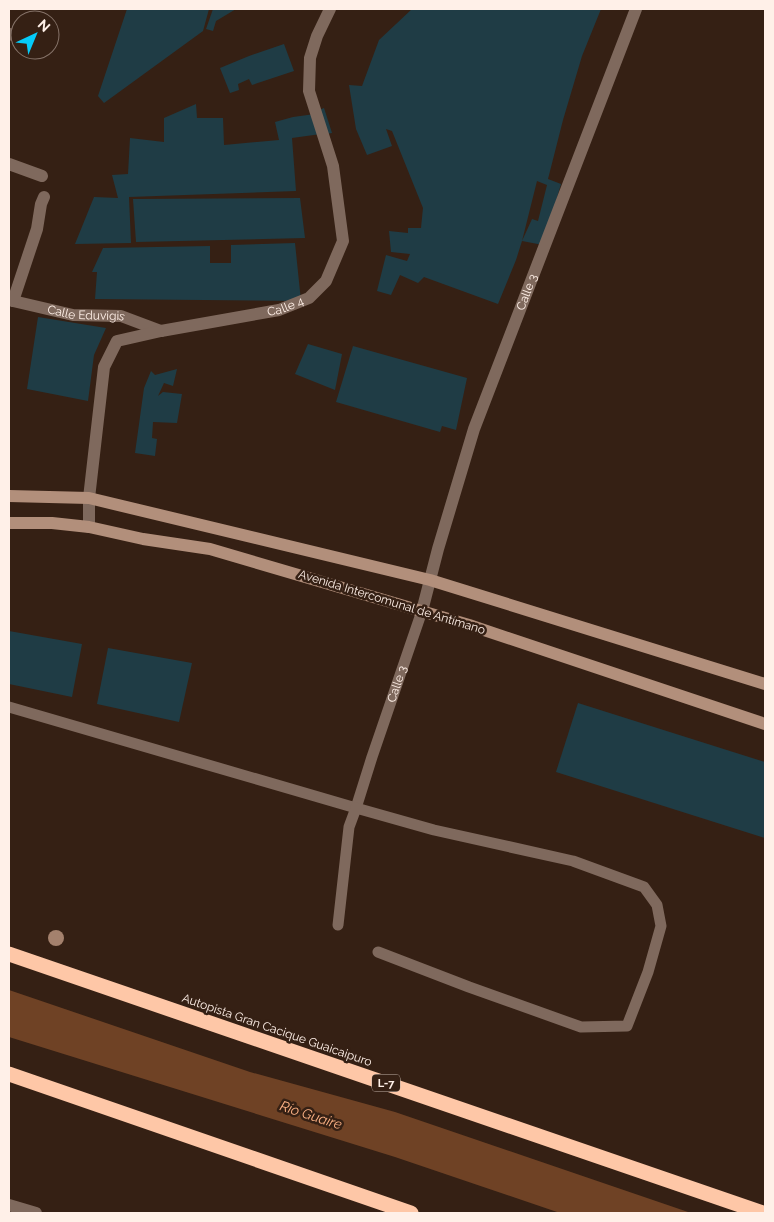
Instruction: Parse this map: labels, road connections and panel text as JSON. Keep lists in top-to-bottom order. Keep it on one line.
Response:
{"streets":{"highway":["Autopista Gran Cacique Guaicaipuro","L-7"],"main road":["Avenida Intercomunal de Antímano"],"street":["Calle 3","Calle 4","Calle Eduvigis"]},"crossings":[["Calle 3","Avenida Intercomunal de Antímano"],["Calle 4","Calle Eduvigis"],["Calle 4","Avenida Intercomunal de Antímano"]],"water":["Río Guaire"],"north":"top right"}
